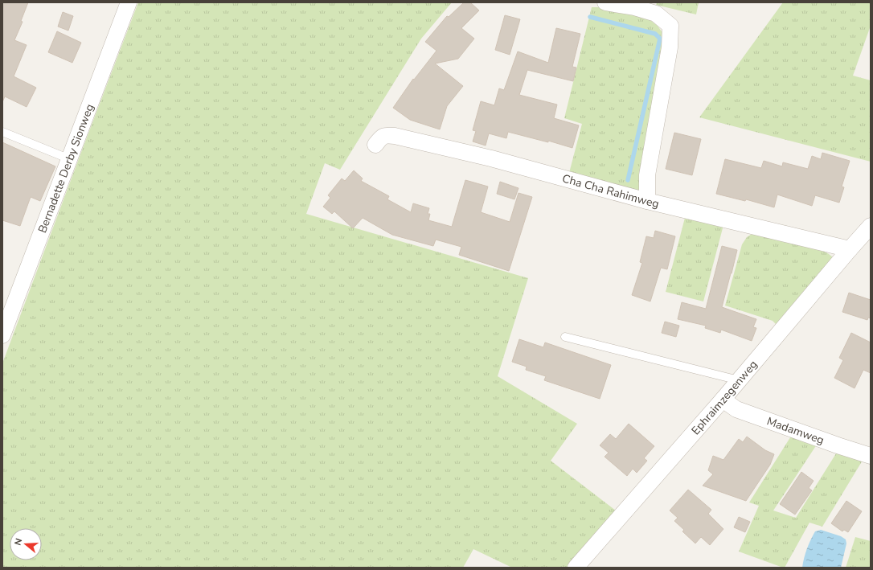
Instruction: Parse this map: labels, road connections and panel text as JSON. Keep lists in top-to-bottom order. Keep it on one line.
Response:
{"streets":{"street":["Bernadette Derby Sionweg","Cha Cha Rahimweg","Ephraimzegenweg","Madamweg"]},"crossings":[["Cha Cha Rahimweg","Ephraimzegenweg"],["Ephraimzegenweg","Madamweg"]],"north":"left"}
